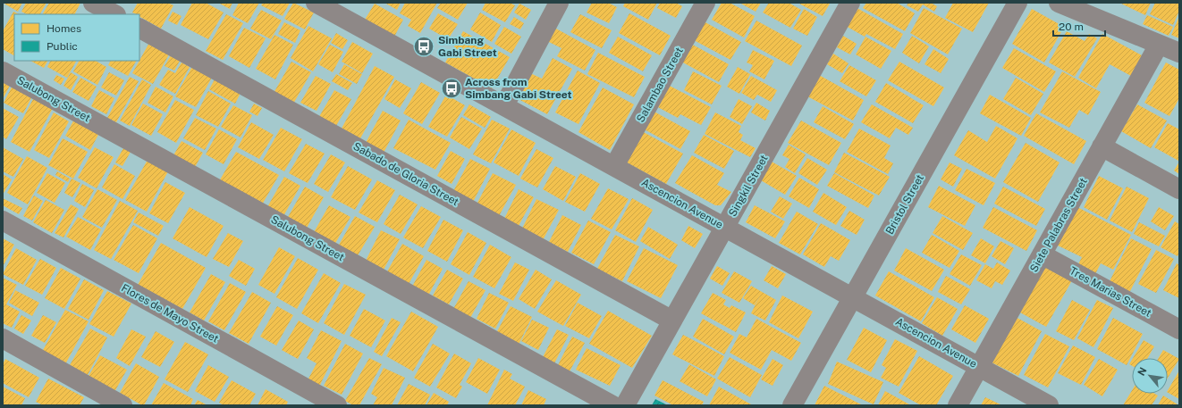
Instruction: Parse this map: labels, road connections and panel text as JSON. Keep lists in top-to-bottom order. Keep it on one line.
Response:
{"streets":{"street":["Salambao Street","Salubong Street","Sabado de Gloria Street","Singkil Street","Ascencion Avenue","Bristol Street","Siete Palabras Street","Tres Marias Street","Flores de Mayo Street"]},"crossings":[["Salambao Street","Ascencion Avenue"],["Sabado de Gloria Street","Singkil Street"],["Singkil Street","Ascencion Avenue"],["Ascencion Avenue","Bristol Street"],["Ascencion Avenue","Siete Palabras Street"],["Siete Palabras Street","Tres Marias Street"]],"places":{"bus stop":["Simbang Gabi Street","Across from Simbang Gabi Street"]},"legend":["Homes","Public"],"scale_bar":"20 m","north":"top left"}
